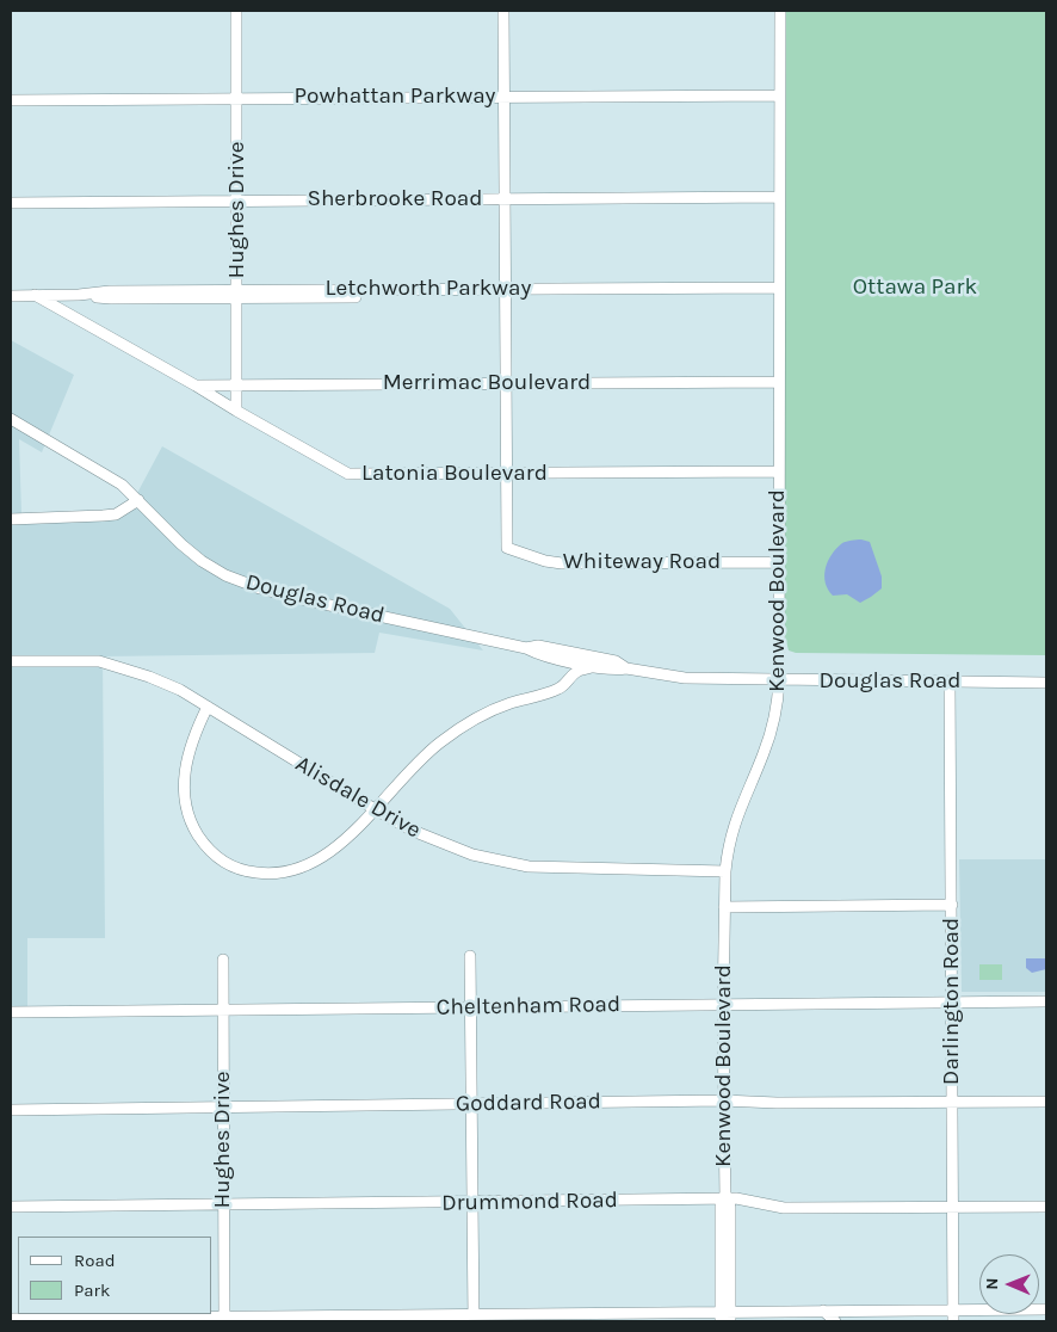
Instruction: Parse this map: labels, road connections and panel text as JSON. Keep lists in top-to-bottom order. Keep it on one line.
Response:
{"streets":{"street":["Powhattan Parkway","Sherbrooke Road","Hughes Drive","Letchworth Parkway","Merrimac Boulevard","Latonia Boulevard","Whiteway Road","Kenwood Boulevard","Douglas Road","Alisdale Drive","Darlington Road","Cheltenham Road","Goddard Road","Drummond Road"]},"crossings":[["Powhattan Parkway","Hughes Drive"],["Powhattan Parkway","Kenwood Boulevard"],["Sherbrooke Road","Hughes Drive"],["Sherbrooke Road","Kenwood Boulevard"],["Hughes Drive","Letchworth Parkway"],["Hughes Drive","Merrimac Boulevard"],["Hughes Drive","Latonia Boulevard"],["Hughes Drive","Cheltenham Road"],["Hughes Drive","Goddard Road"],["Hughes Drive","Drummond Road"],["Letchworth Parkway","Latonia Boulevard"],["Letchworth Parkway","Kenwood Boulevard"],["Merrimac Boulevard","Latonia Boulevard"],["Merrimac Boulevard","Kenwood Boulevard"],["Latonia Boulevard","Whiteway Road"],["Latonia Boulevard","Kenwood Boulevard"],["Whiteway Road","Kenwood Boulevard"],["Kenwood Boulevard","Douglas Road"],["Kenwood Boulevard","Alisdale Drive"],["Kenwood Boulevard","Cheltenham Road"],["Kenwood Boulevard","Goddard Road"],["Kenwood Boulevard","Drummond Road"],["Douglas Road","Darlington Road"],["Darlington Road","Cheltenham Road"],["Darlington Road","Goddard Road"],["Darlington Road","Drummond Road"]],"parks":["Ottawa Park"],"legend":["Road","Park"],"north":"left"}
